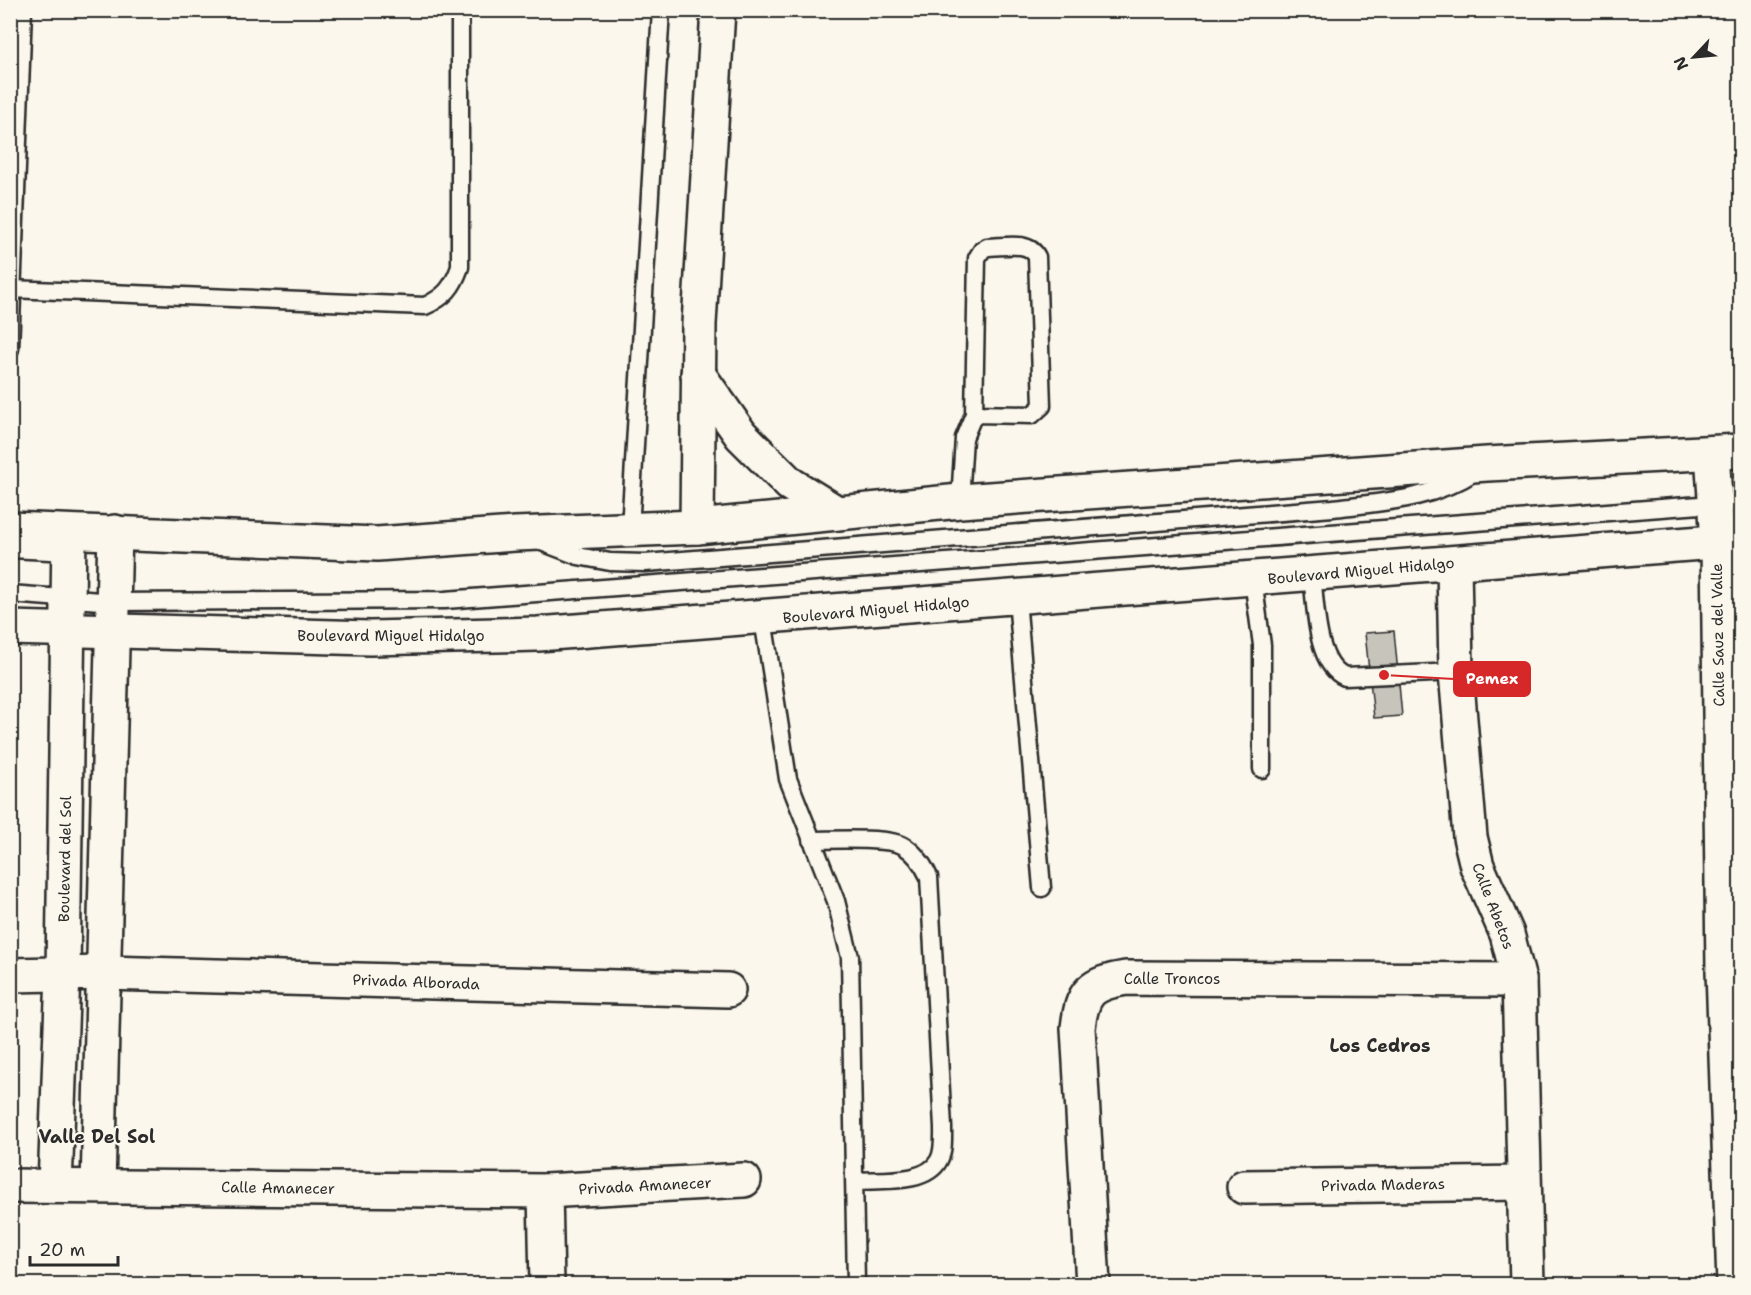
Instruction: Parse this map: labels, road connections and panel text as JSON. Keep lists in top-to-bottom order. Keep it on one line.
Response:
{"streets":{"street":["Boulevard Miguel Hidalgo","Calle Sauz del Valle","Boulevard del Sol","Calle Abetos","Calle Troncos","Privada Alborada","Privada Maderas","Privada Amanecer","Calle Amanecer"]},"crossings":[["Boulevard Miguel Hidalgo","Calle Sauz del Valle"],["Boulevard Miguel Hidalgo","Boulevard del Sol"],["Boulevard Miguel Hidalgo","Calle Abetos"],["Boulevard del Sol","Privada Alborada"],["Boulevard del Sol","Calle Amanecer"],["Calle Abetos","Calle Troncos"],["Calle Abetos","Privada Maderas"],["Privada Amanecer","Calle Amanecer"]],"districts":["Los Cedros","Valle Del Sol"],"places":["Pemex"],"scale_bar":"20 m","north":"bottom left"}
